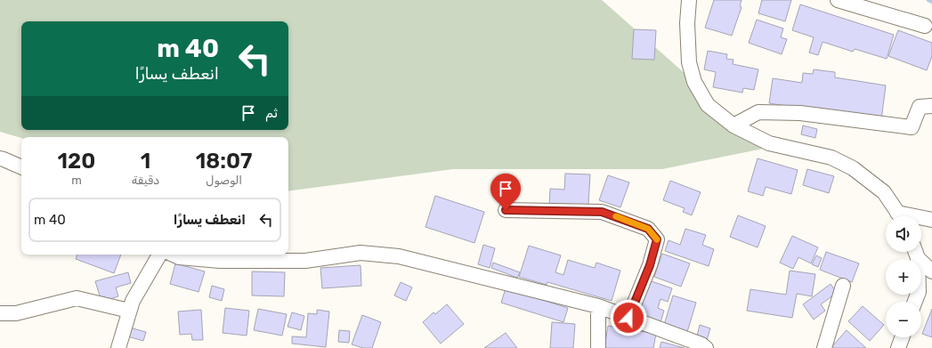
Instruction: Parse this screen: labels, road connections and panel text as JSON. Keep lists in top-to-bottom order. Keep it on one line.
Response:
{"page":{"turn":["40 m","انعطف يسارًا"],"then":"ثم","eta":["18:07","الوصول","1","دقيقة","120","m"],"list":[{"name":"انعطف يسارًا","value":"40 m"}],"map_buttons":["+","−"]}}
